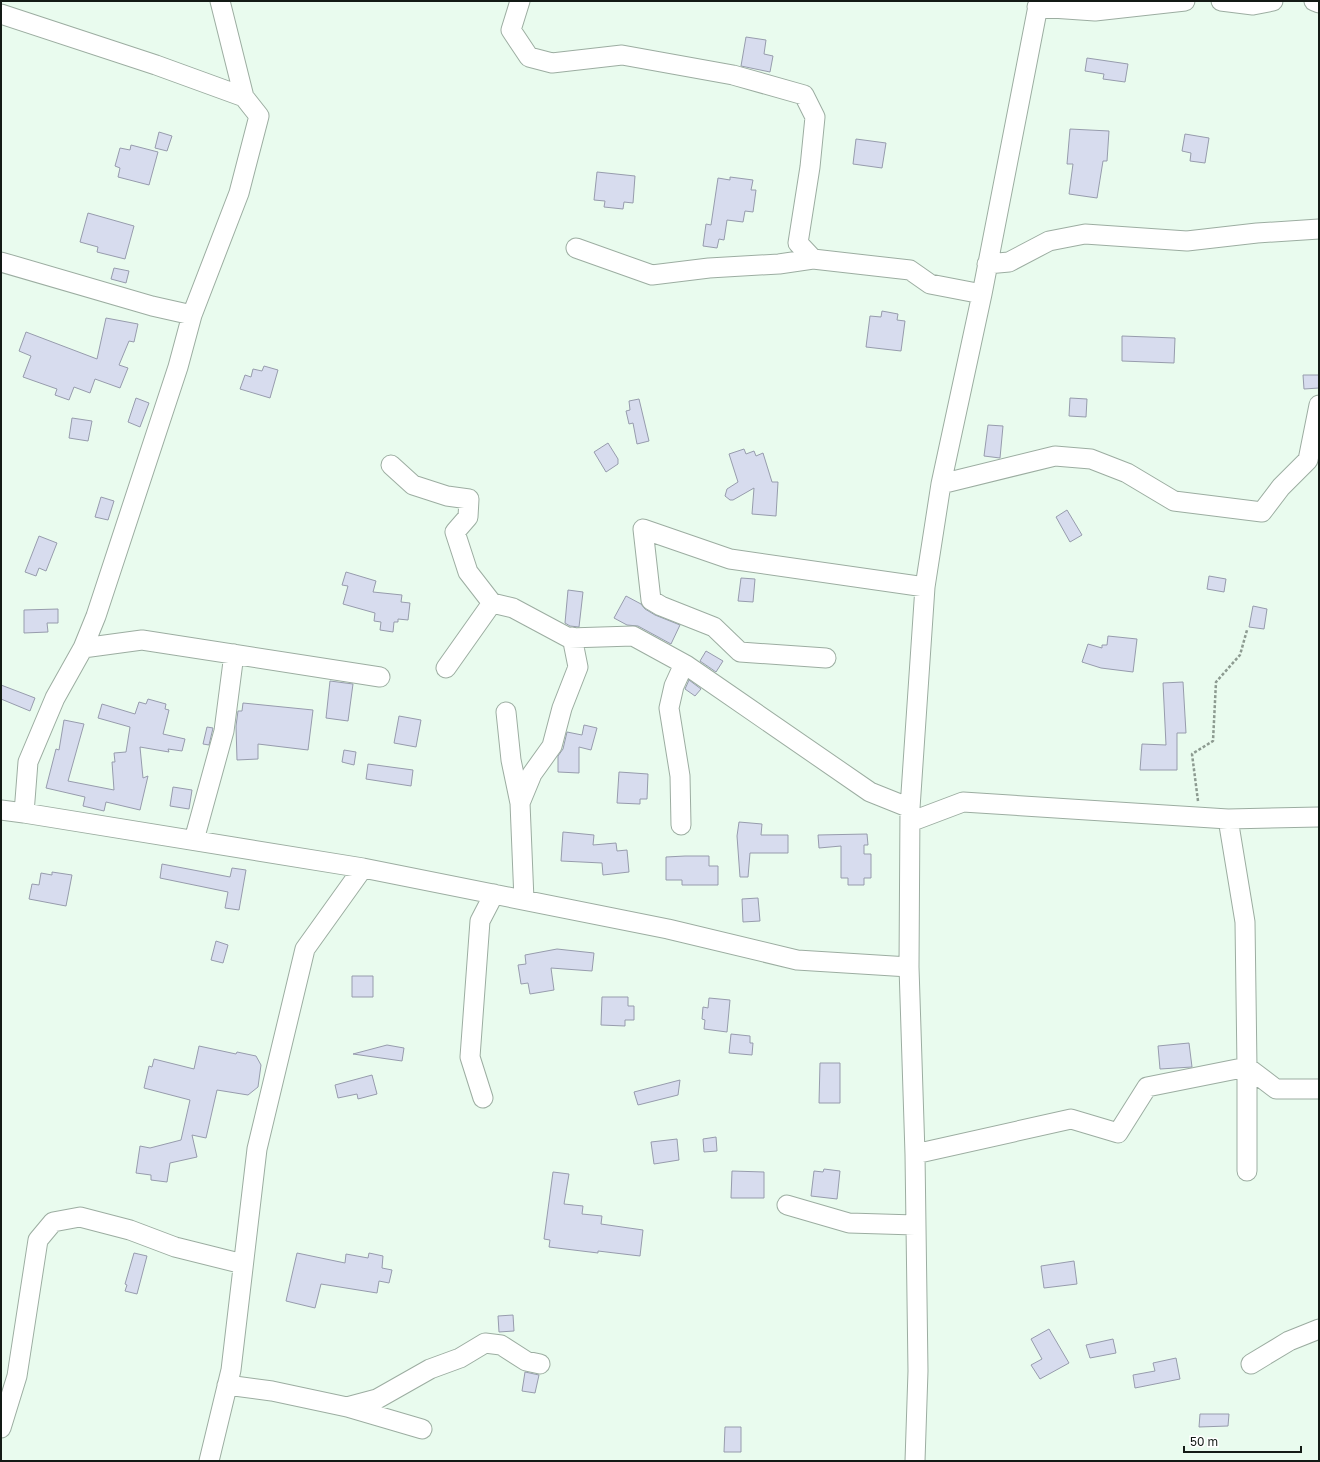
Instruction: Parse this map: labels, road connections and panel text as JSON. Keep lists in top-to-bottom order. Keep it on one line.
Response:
{"scale_bar":"50 m"}
